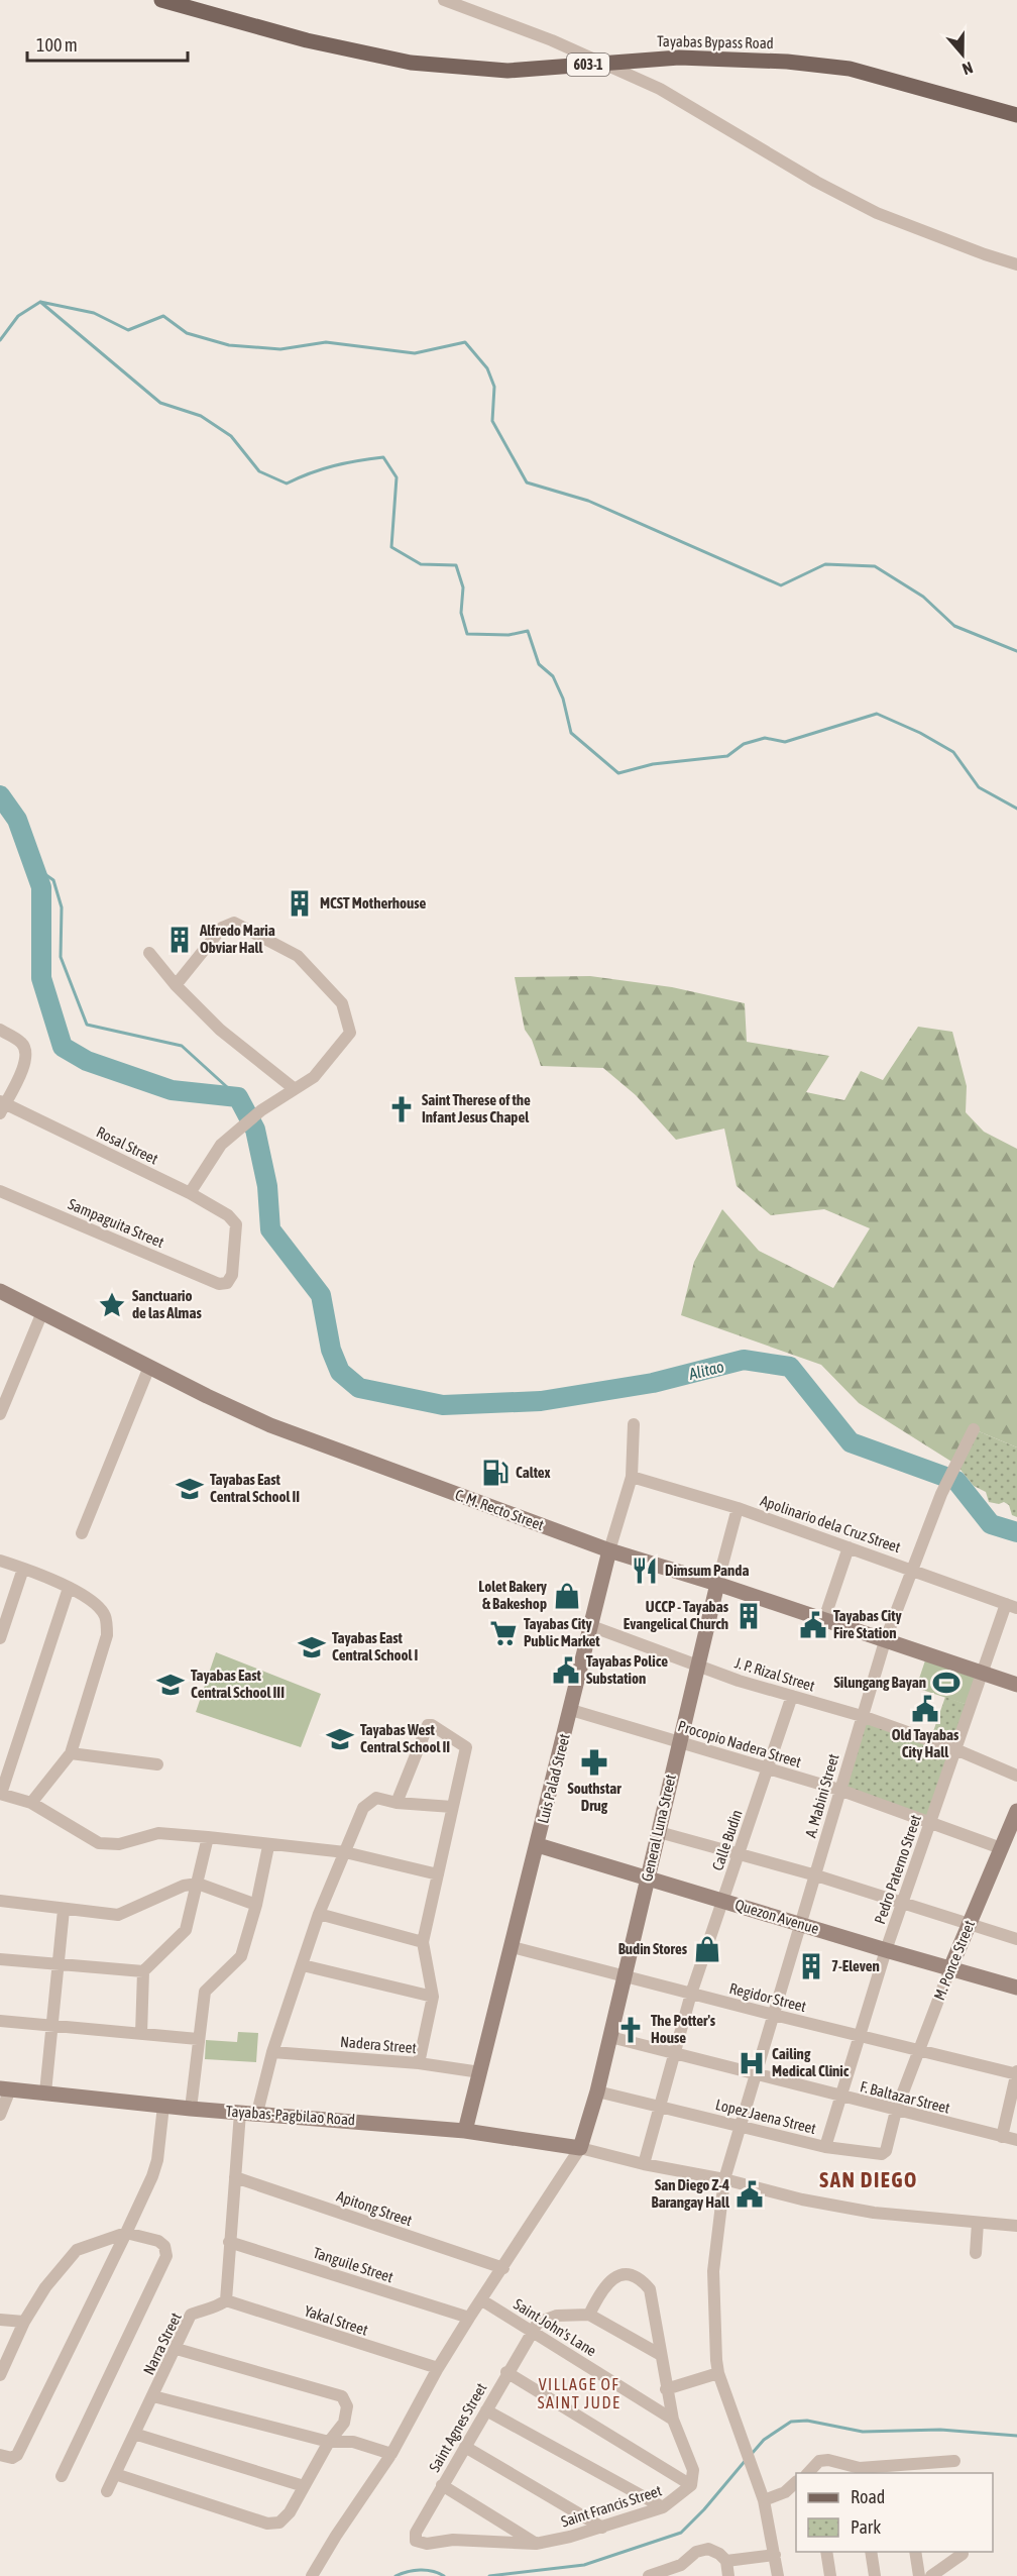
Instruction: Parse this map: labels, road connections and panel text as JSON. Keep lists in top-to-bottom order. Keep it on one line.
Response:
{"streets":{"main road":["Tayabas Bypass Road","603-1","C. M. Recto Street","Luis Palad Street","General Luna Street","Quezon Avenue","M. Ponce Street","Tayabas-Pagbilao Road"],"street":["Rosal Street","Sampaguita Street","Apolinario dela Cruz Street","J. P. Rizal Street","Procopio Nadera Street","A. Mabini Street","Calle Budin","Pedro Paterno Street","Regidor Street","Nadera Street","F. Baltazar Street","Lopez Jaena Street","Apitong Street","Tanguile Street","Yakal Street","Saint John's Lane","Narra Street","Saint Agnes Street","Saint Francis Street"]},"crossings":[["Rosal Street","Sampaguita Street"],["C. M. Recto Street","Luis Palad Street"],["C. M. Recto Street","A. Mabini Street"],["C. M. Recto Street","General Luna Street"],["C. M. Recto Street","Pedro Paterno Street"],["Apolinario dela Cruz Street","Luis Palad Street"],["Apolinario dela Cruz Street","A. Mabini Street"],["Apolinario dela Cruz Street","General Luna Street"],["Apolinario dela Cruz Street","Pedro Paterno Street"],["J. P. Rizal Street","Luis Palad Street"],["J. P. Rizal Street","A. Mabini Street"],["J. P. Rizal Street","General Luna Street"],["J. P. Rizal Street","Calle Budin"],["J. P. Rizal Street","Pedro Paterno Street"],["Procopio Nadera Street","Luis Palad Street"],["Procopio Nadera Street","A. Mabini Street"],["Procopio Nadera Street","General Luna Street"],["Procopio Nadera Street","Calle Budin"],["Procopio Nadera Street","Pedro Paterno Street"],["Procopio Nadera Street","M. Ponce Street"],["Luis Palad Street","Quezon Avenue"],["Luis Palad Street","Regidor Street"],["Luis Palad Street","Nadera Street"],["Luis Palad Street","Tayabas-Pagbilao Road"],["A. Mabini Street","Quezon Avenue"],["A. Mabini Street","Regidor Street"],["A. Mabini Street","F. Baltazar Street"],["A. Mabini Street","Lopez Jaena Street"],["General Luna Street","Quezon Avenue"],["General Luna Street","Regidor Street"],["General Luna Street","F. Baltazar Street"],["General Luna Street","Tayabas-Pagbilao Road"],["General Luna Street","Lopez Jaena Street"],["Calle Budin","Quezon Avenue"],["Calle Budin","Regidor Street"],["Calle Budin","F. Baltazar Street"],["Calle Budin","Lopez Jaena Street"],["Pedro Paterno Street","Quezon Avenue"],["Pedro Paterno Street","Regidor Street"],["Pedro Paterno Street","F. Baltazar Street"],["Pedro Paterno Street","Lopez Jaena Street"],["Quezon Avenue","M. Ponce Street"],["M. Ponce Street","Regidor Street"],["M. Ponce Street","F. Baltazar Street"],["M. Ponce Street","Lopez Jaena Street"],["F. Baltazar Street","Lopez Jaena Street"],["Yakal Street","Narra Street"],["Saint John's Lane","Saint Agnes Street"],["Saint Agnes Street","Saint Francis Street"]],"districts":["SAN DIEGO","VILLAGE OF SAINT JUDE"],"water":["Alitao"],"places":{"building":["MCST Motherhouse","Alfredo Maria Obviar Hall","UCCP - Tayabas Evangelical Church","7-Eleven"],"church":["Saint Therese of the Infant Jesus Chapel","The Potter's House"],"place":["Sanctuario de las Almas"],"fuel station":["Caltex"],"school or university":["Tayabas East Central School II","Tayabas East Central School I","Tayabas East Central School III","Tayabas West Central School II"],"restaurant":["Dimsum Panda"],"shop":["Lolet Bakery & Bakeshop","Budin Stores"],"public building":["Tayabas City Fire Station","Tayabas Police Substation","Old Tayabas City Hall","San Diego Z-4 Barangay Hall"],"supermarket":["Tayabas City Public Market"],"sports":["Silungang Bayan"],"pharmacy":["Southstar Drug"],"hospital":["Cailing Medical Clinic"]},"legend":["Road","Park"],"scale_bar":"100 m","north":"bottom"}
